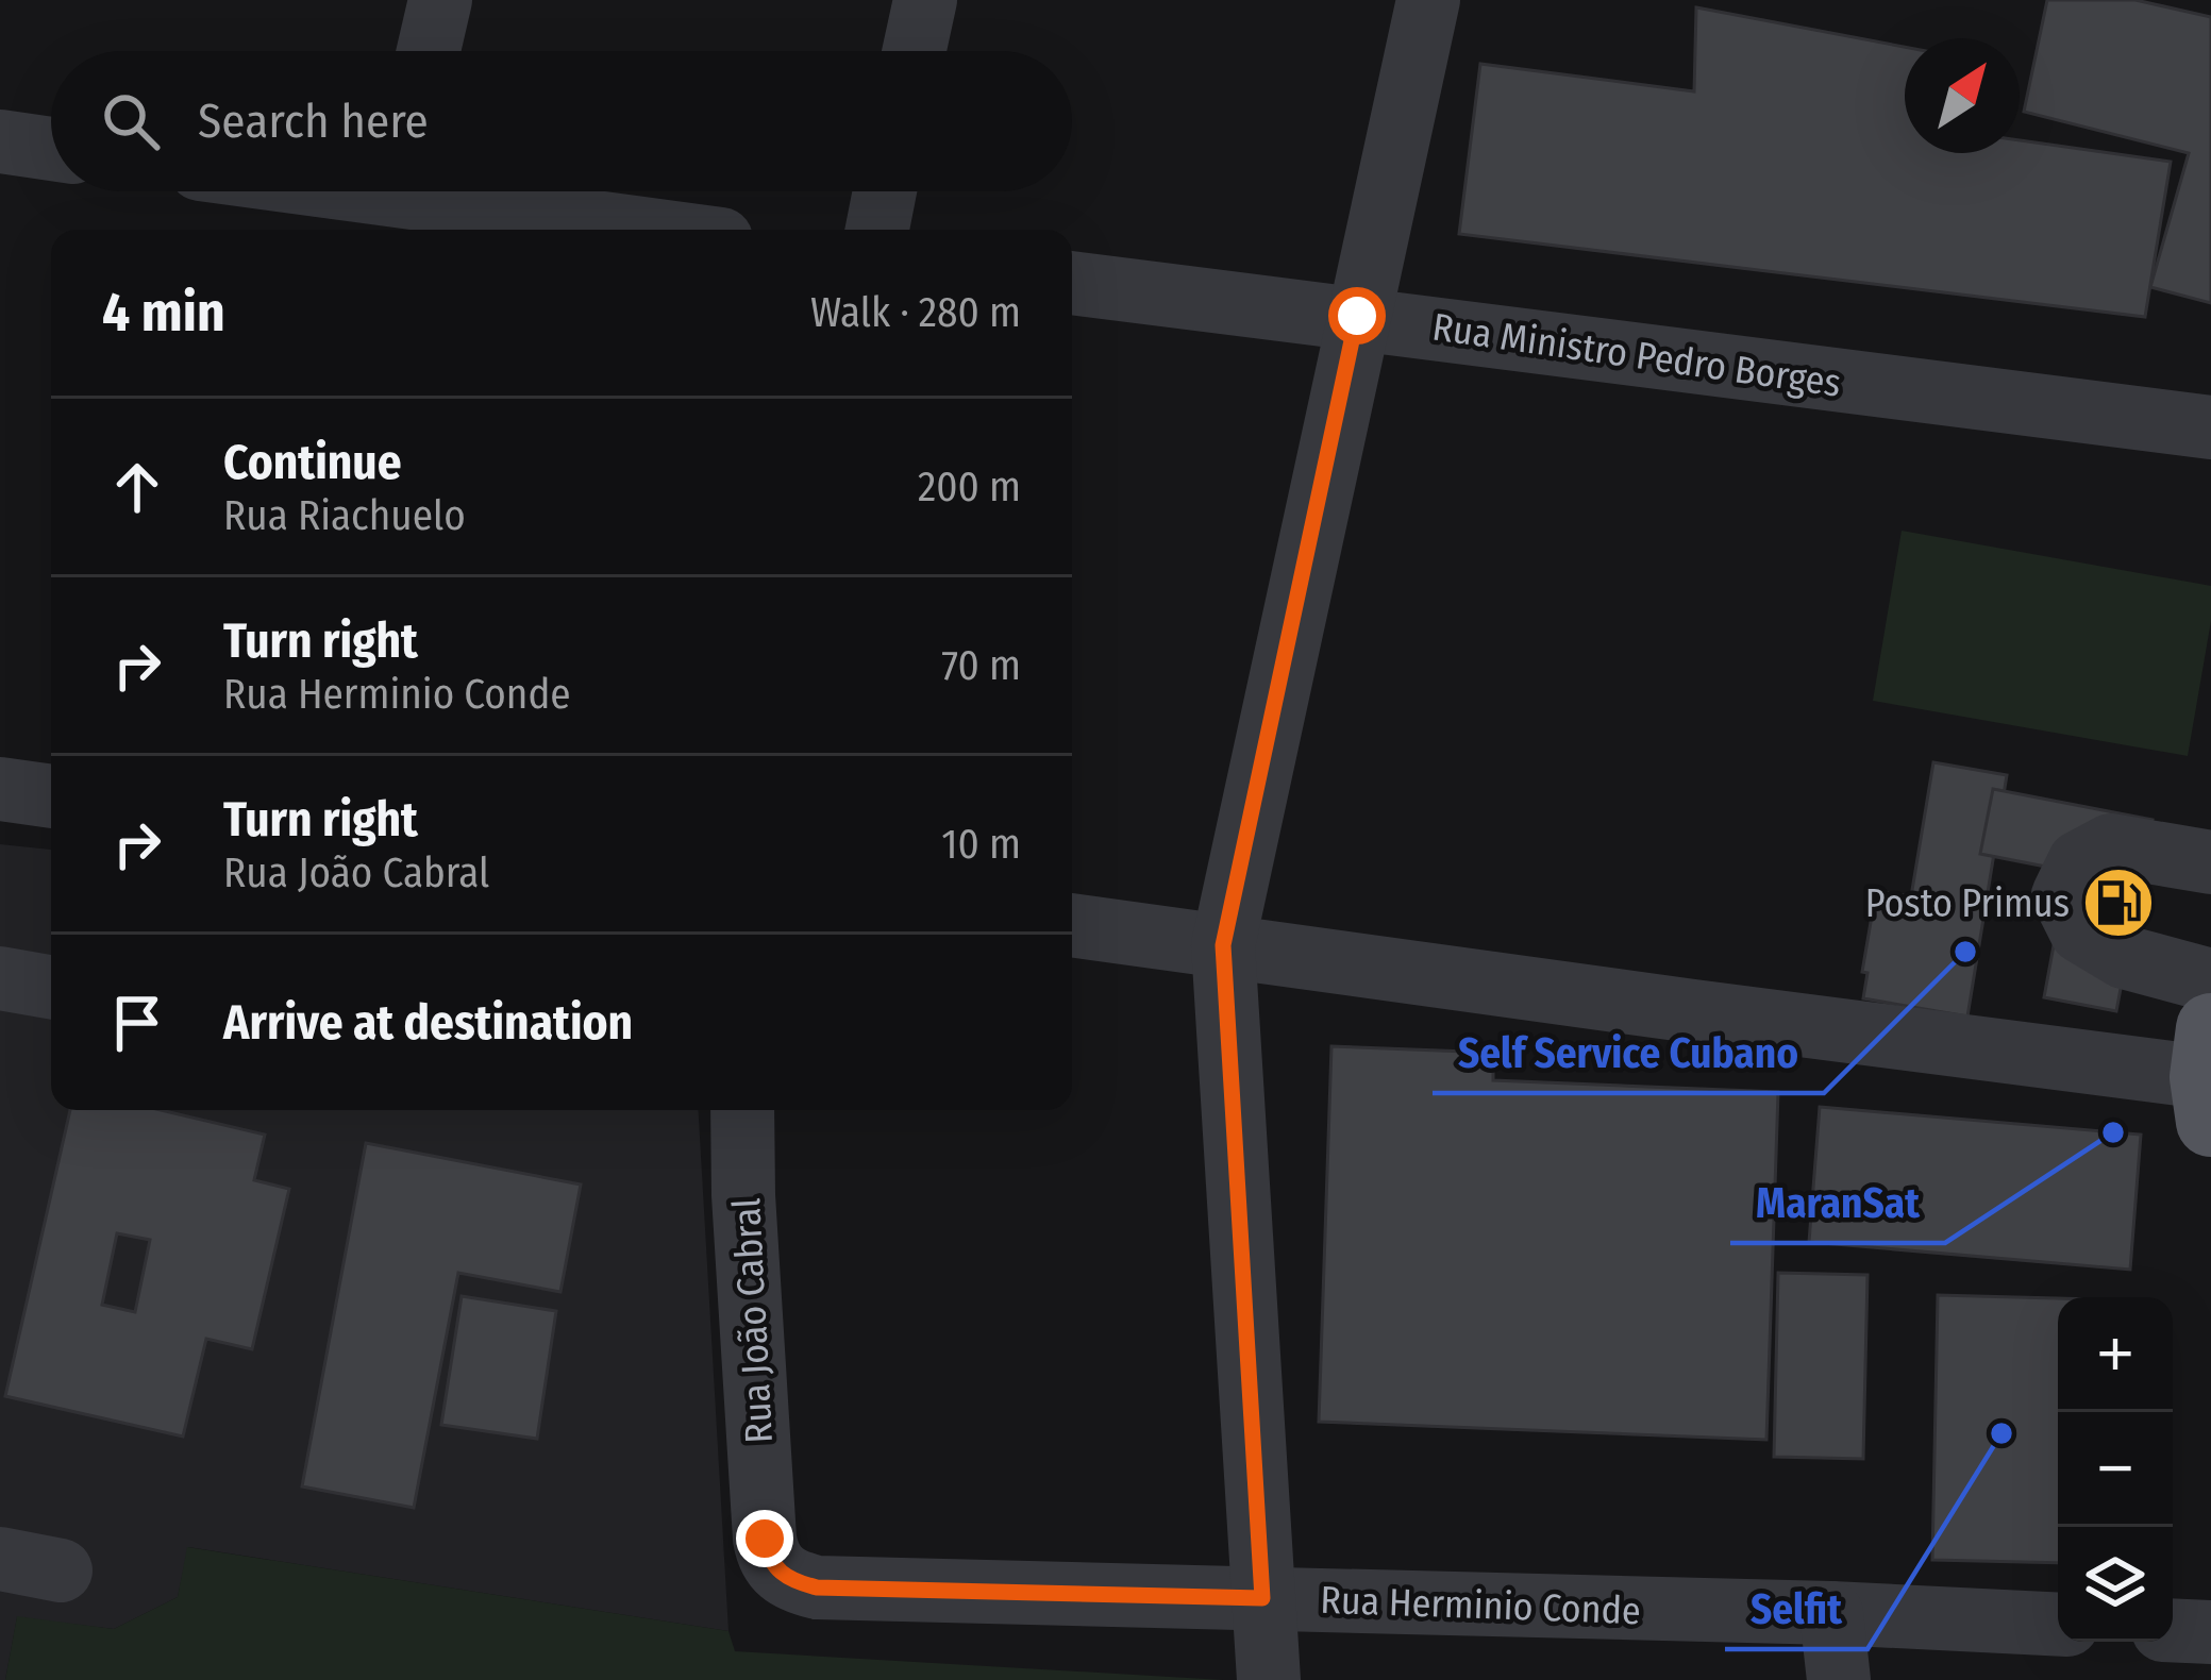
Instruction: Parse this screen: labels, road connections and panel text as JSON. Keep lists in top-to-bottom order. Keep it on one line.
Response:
{"streets":{"street":["Rua Ministro Pedro Borges","Rua João Cabral","Rua Herminio Conde"]},"crossings":[["Rua João Cabral","Rua Herminio Conde"]],"places":{"fuel station":["Posto Primus"],"other":["Self Service Cubano","MaranSat","Selfit"]},"north":"top right","page":{"search":"Search here","heading":["4 min","Walk · 280 m"],"list":[["Continue","Rua Riachuelo","200 m"],["Turn right","Rua Herminio Conde","70 m"],["Turn right","Rua João Cabral","10 m"],"Arrive at destination"],"map_buttons":["+","−"]}}
